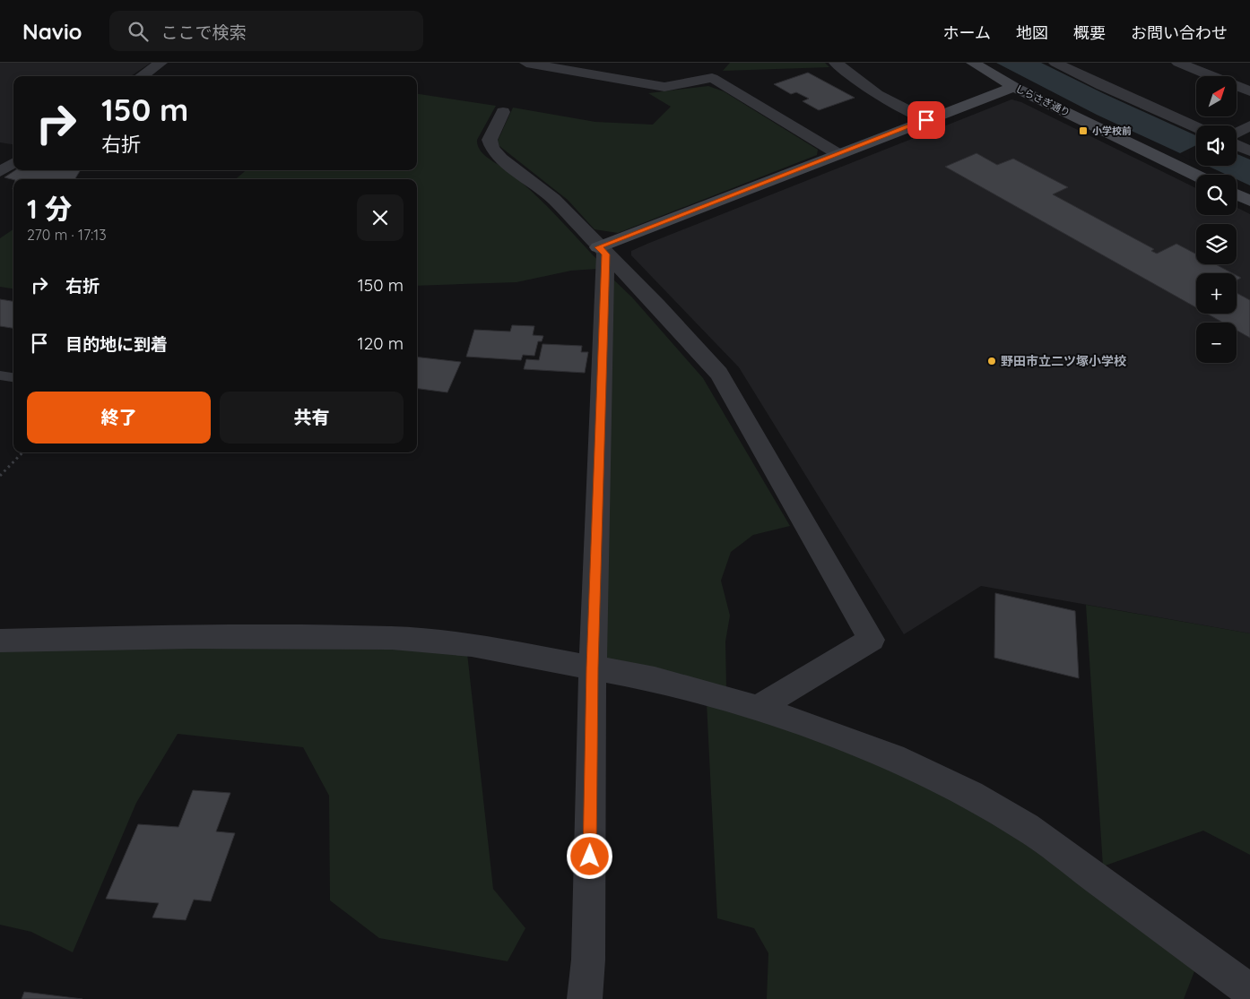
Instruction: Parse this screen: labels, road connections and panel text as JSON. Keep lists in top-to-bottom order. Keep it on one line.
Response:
{"streets":{"street":["しらさぎ通り"]},"places":{"transit":["小学校前"],"other":["野田市立二ツ塚小学校"]},"north":"top right","page":{"header":"Navio","search":"ここで検索","nav":["ホーム","地図","概要","お問い合わせ"],"map_buttons":["+","−"],"turn":["150 m","右折"],"heading":["1 分","270 m · 17:13"],"list":[{"name":"右折","value":"150 m"},{"name":"目的地に到着","value":"120 m"}],"buttons":["終了","共有"]}}
